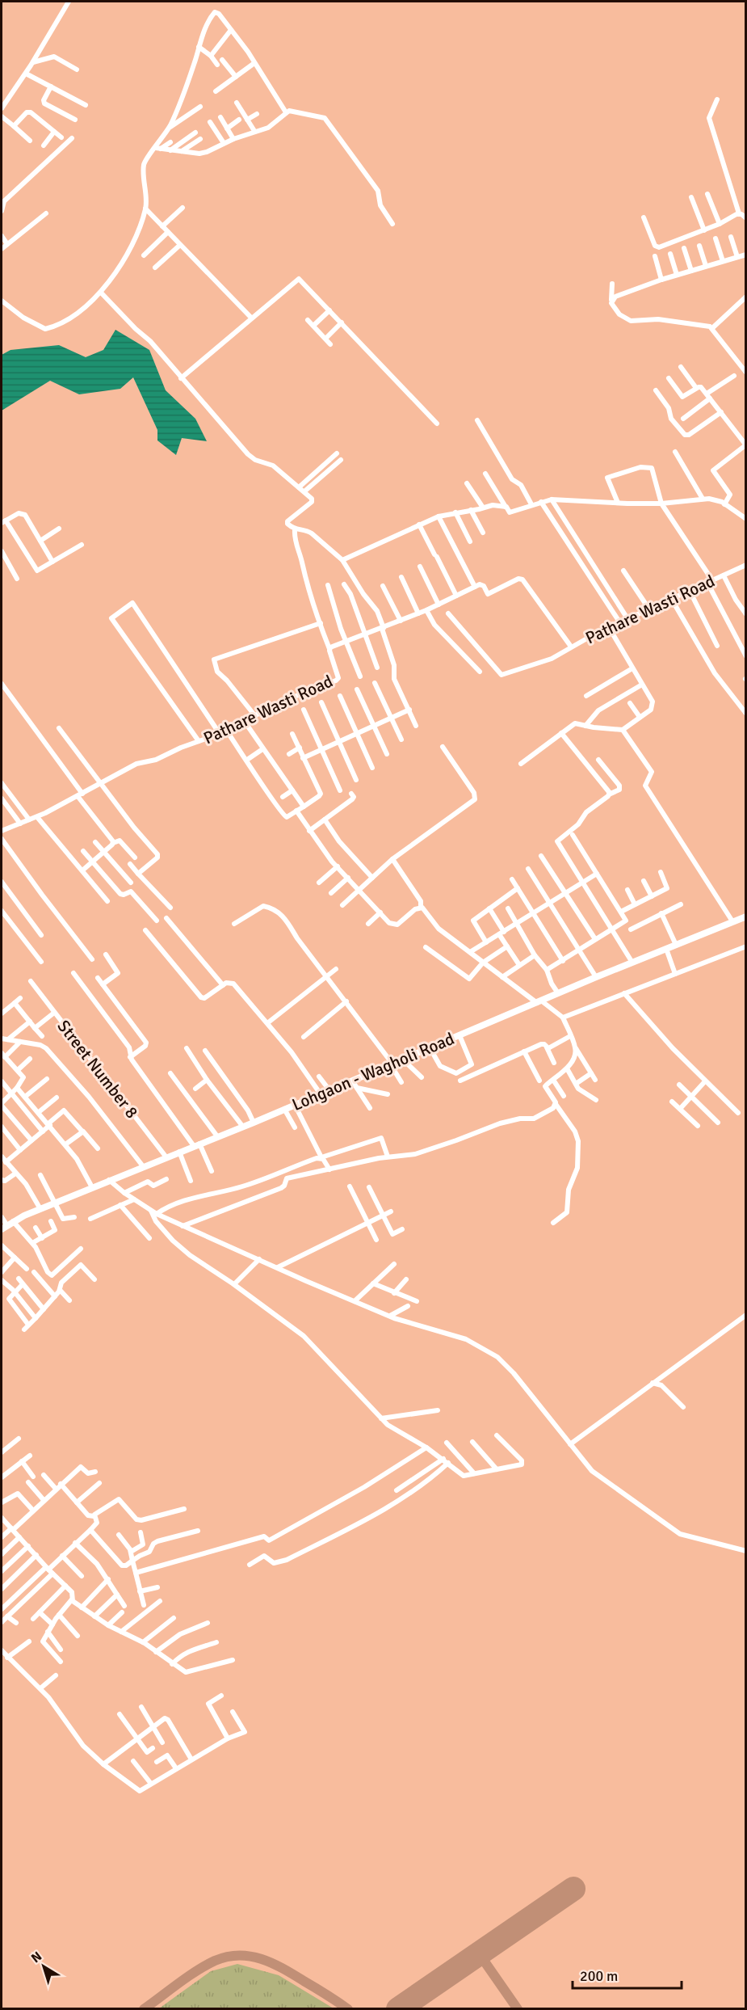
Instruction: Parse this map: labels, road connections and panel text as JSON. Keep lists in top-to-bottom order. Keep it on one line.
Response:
{"streets":{"main road":["Lohgaon - Wagholi Road"],"street":["Pathare Wasti Road","Street Number 8"]},"crossings":[["Street Number 8","Lohgaon - Wagholi Road"]],"scale_bar":"200 m","north":"top left"}
